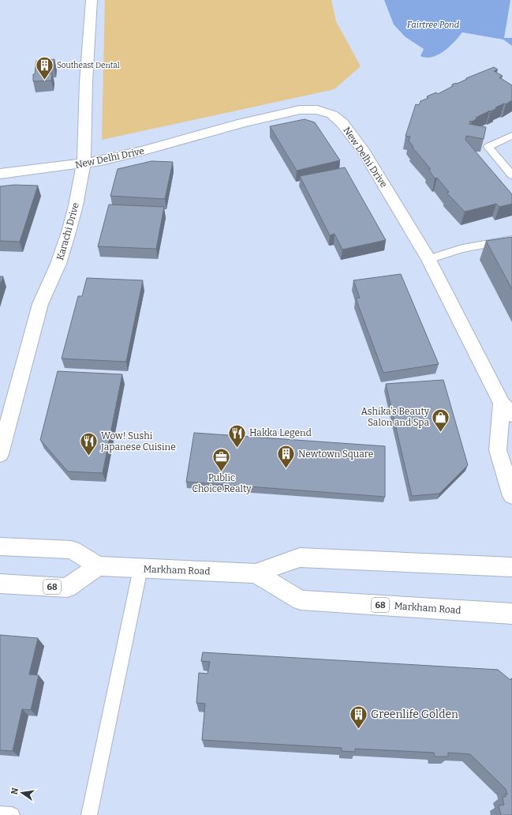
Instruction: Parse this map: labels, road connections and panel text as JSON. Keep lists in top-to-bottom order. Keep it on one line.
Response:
{"streets":{"street":["New Delhi Drive","Karachi Drive","Markham Road","68"]},"crossings":[["New Delhi Drive","Karachi Drive"],["Markham Road","68"]],"water":["Fairtree Pond"],"places":{"building":["Southeast Dental","Newtown Square","Greenlife Golden"],"shop":["Ashika's Beauty Salon and Spa"],"restaurant":["Hakka Legend","Wow! Sushi Japanese Cuisine"],"office":["Public Choice Realty"]},"north":"left"}
